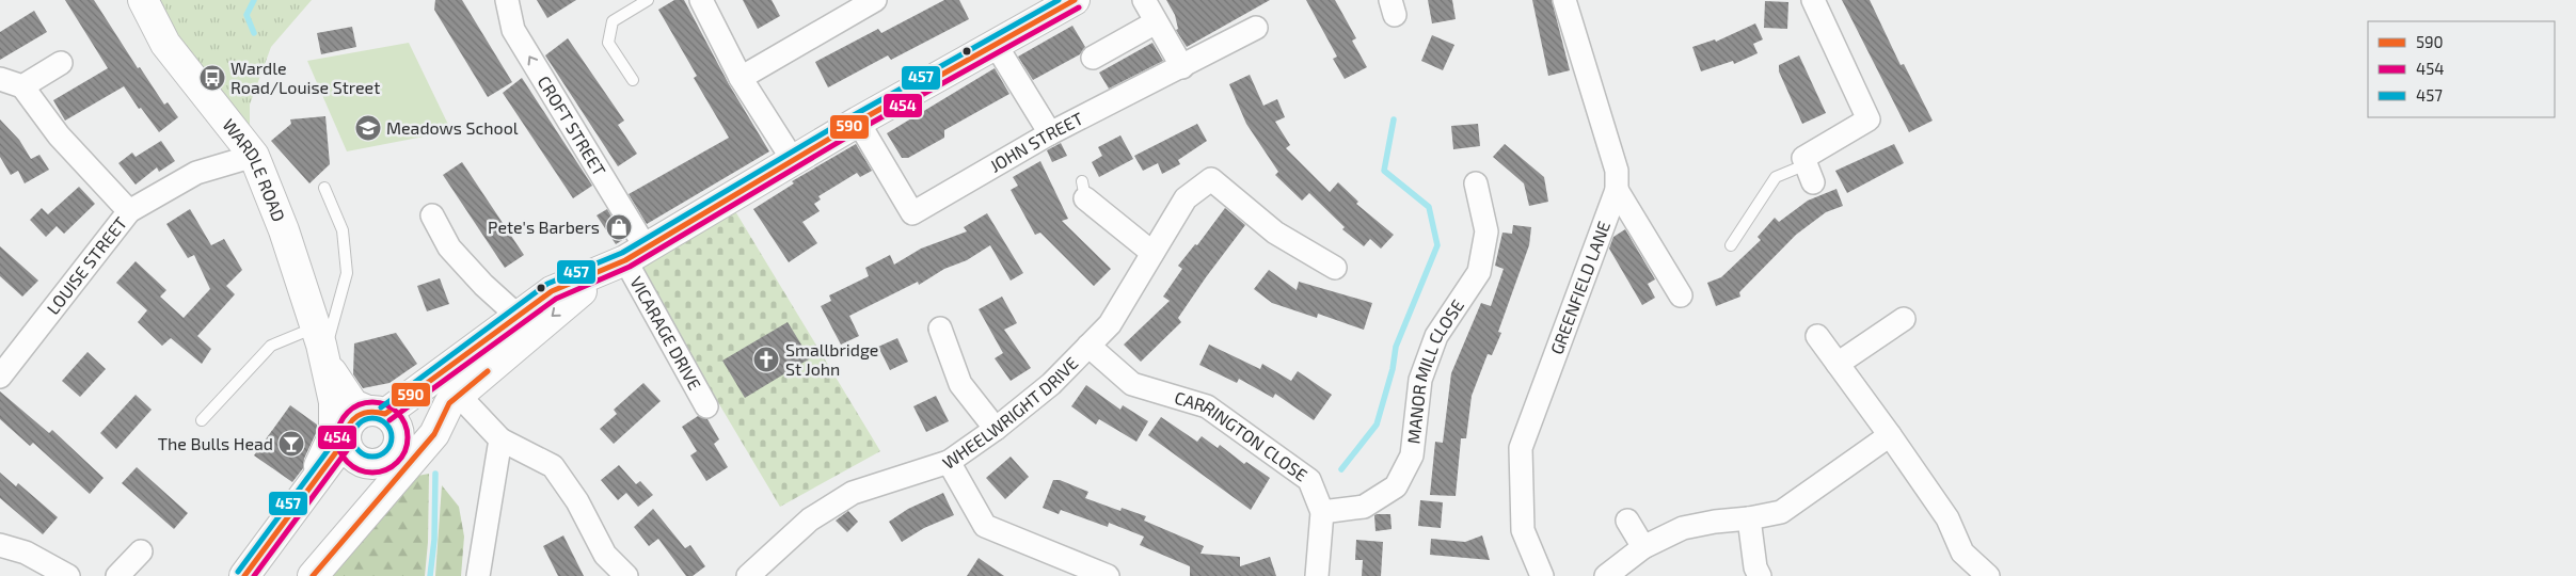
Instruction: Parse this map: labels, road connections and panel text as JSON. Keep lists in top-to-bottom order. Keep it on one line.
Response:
{"streets":{"main road":["WARDLE ROAD"],"street":["CROFT STREET","JOHN STREET","LOUISE STREET","GREENFIELD LANE","VICARAGE DRIVE","MANOR MILL CLOSE","WHEELWRIGHT DRIVE","CARRINGTON CLOSE"]},"crossings":[["CROFT STREET","VICARAGE DRIVE"],["WARDLE ROAD","LOUISE STREET"],["MANOR MILL CLOSE","CARRINGTON CLOSE"],["WHEELWRIGHT DRIVE","CARRINGTON CLOSE"]],"places":{"bus stop":["Wardle Road/Louise Street"],"school or university":["Meadows School"],"shop":["Pete's Barbers"],"church":["Smallbridge St John"],"bar":["The Bulls Head"]},"lines":["transit line 590","transit line 457","transit line 454"],"legend":["590","454","457"]}
